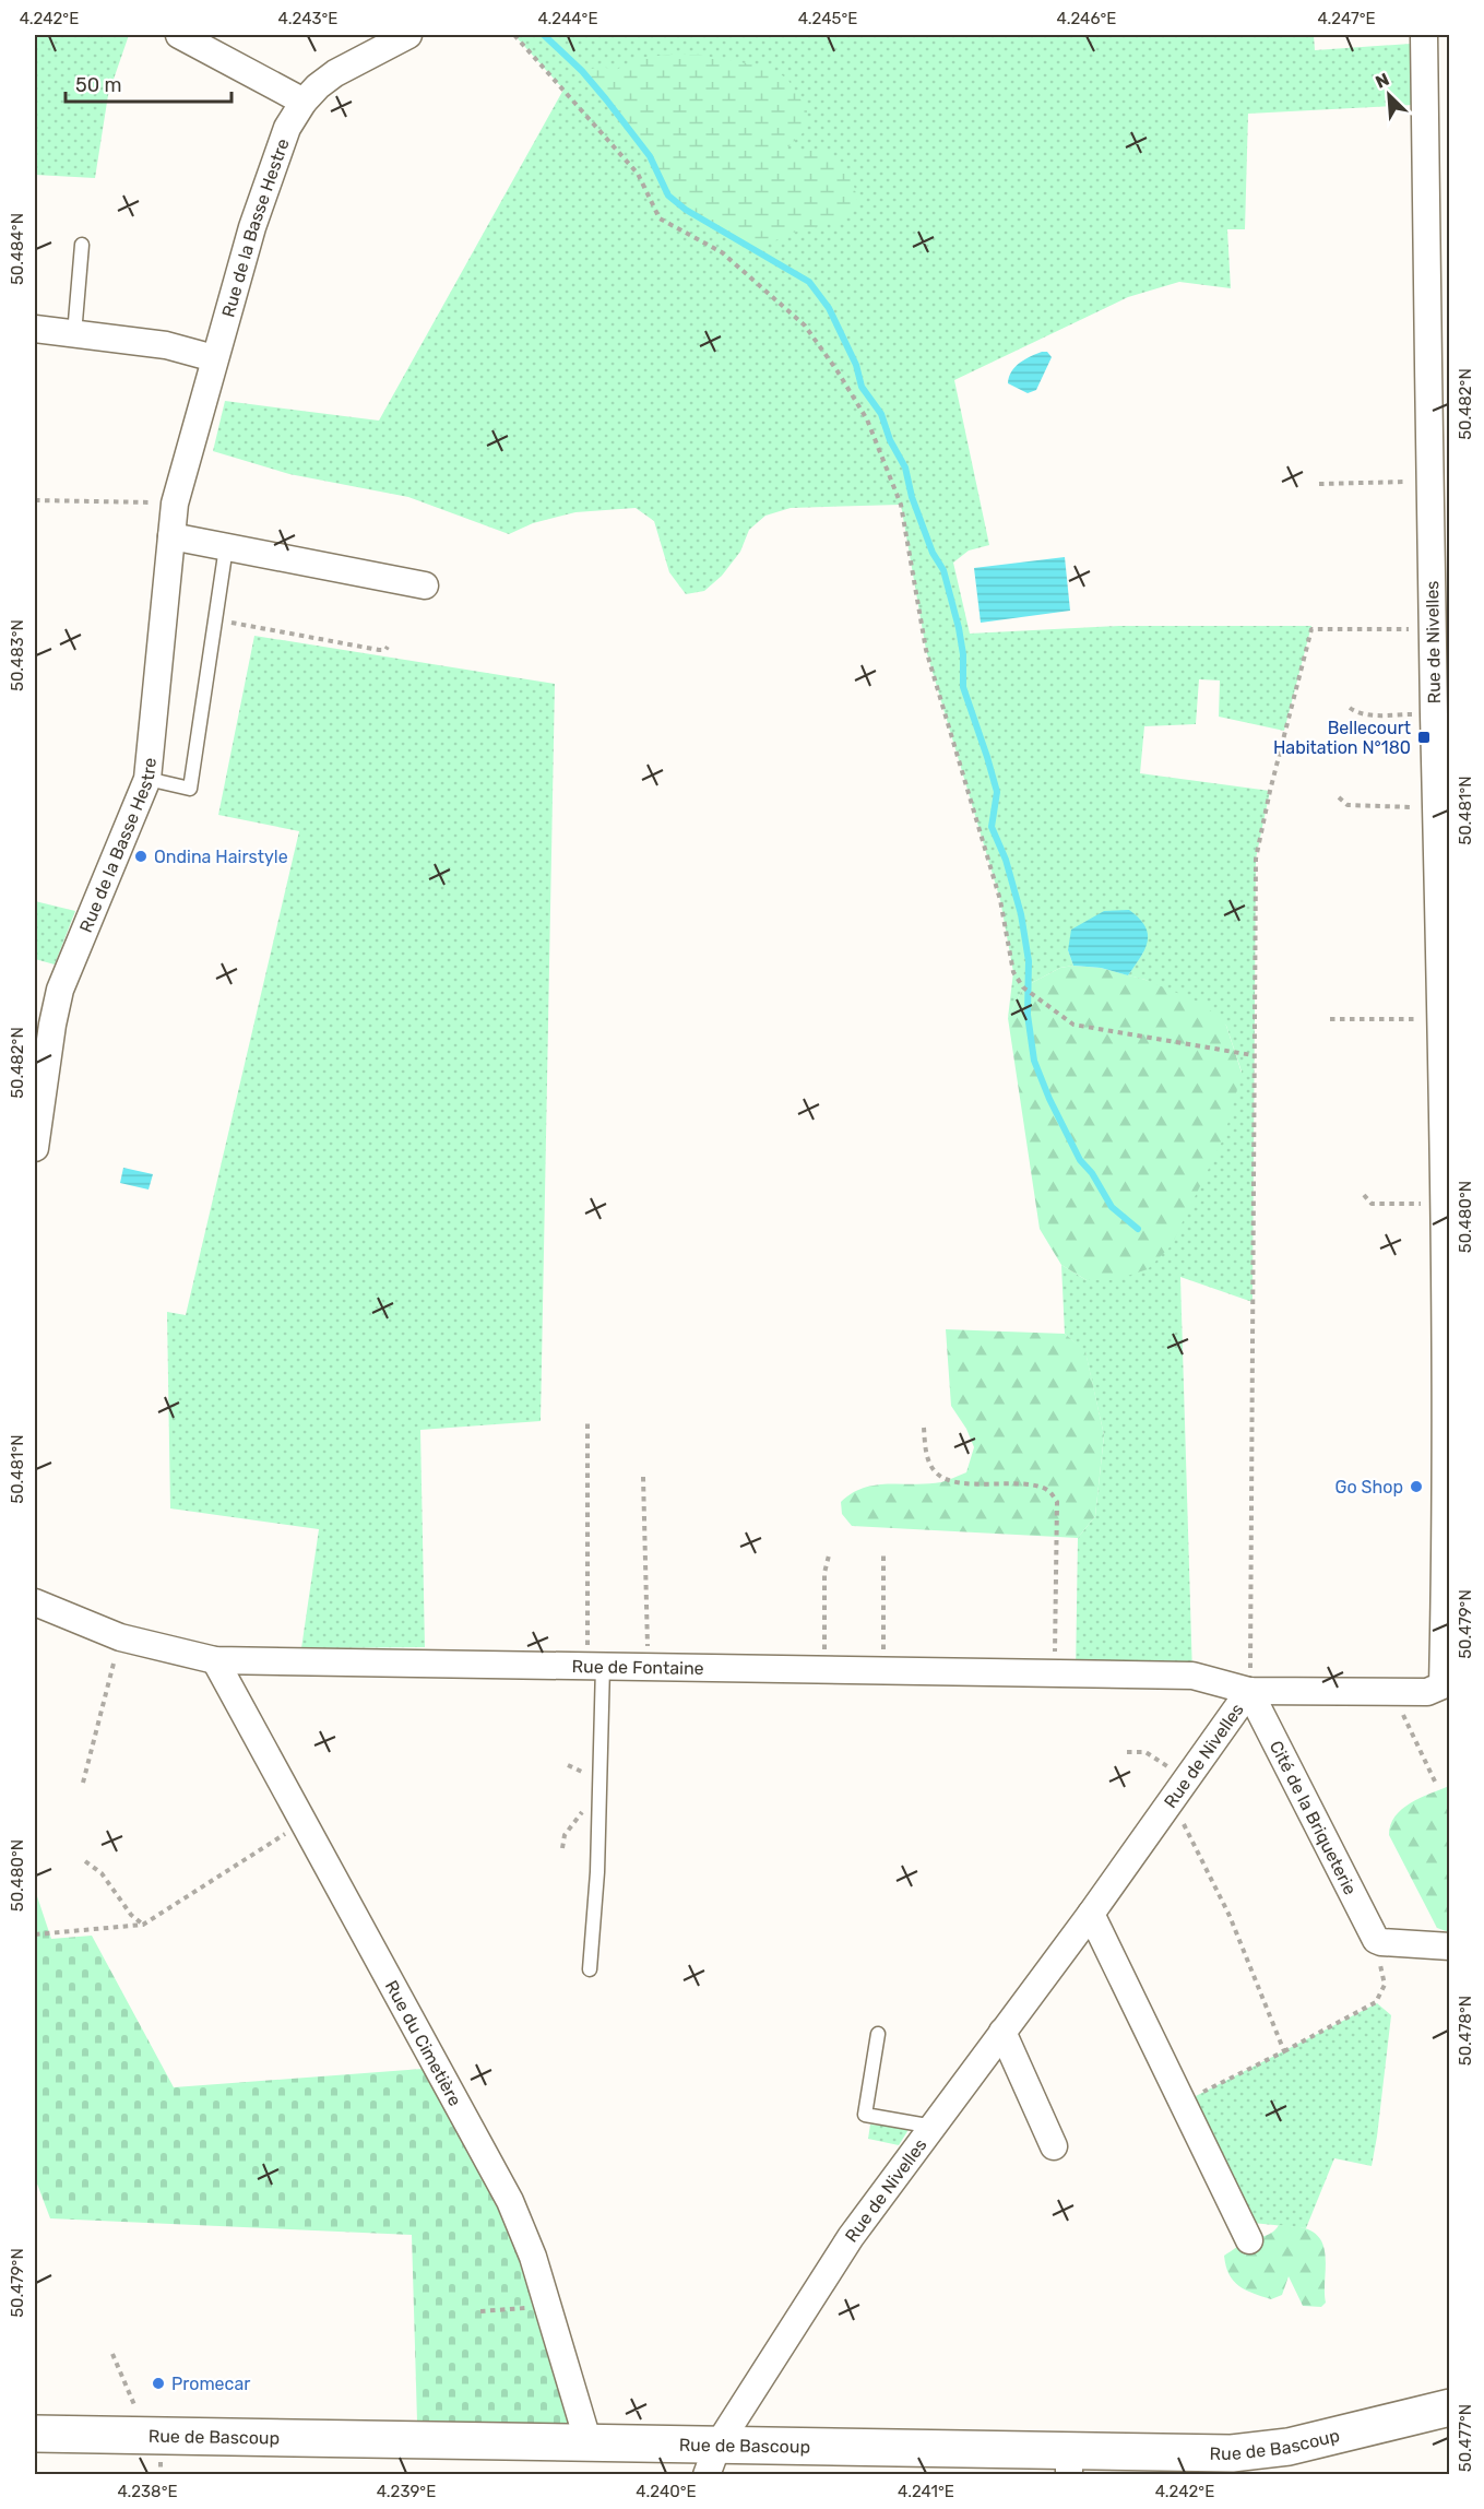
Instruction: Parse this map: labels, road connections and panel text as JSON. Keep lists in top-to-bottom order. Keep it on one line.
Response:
{"streets":{"main road":["Rue de Bascoup"],"street":["Rue de la Basse Hestre","Rue de Nivelles","Rue de Fontaine","Cité de la Briqueterie","Rue du Cimetière"]},"crossings":[["Rue de Nivelles","Rue de Fontaine"],["Rue de Nivelles","Cité de la Briqueterie"],["Rue de Nivelles","Rue de Bascoup"],["Rue de Fontaine","Cité de la Briqueterie"],["Rue de Fontaine","Rue du Cimetière"],["Rue du Cimetière","Rue de Bascoup"]],"places":{"transit":["Bellecourt Habitation N°180"],"other":["Ondina Hairstyle","Go Shop","Promecar"]},"scale_bar":"50 m","north":"top left","coordinates":["4.242°E","4.243°E","4.244°E","4.245°E","4.246°E","4.247°E","50.484°N","50.482°N","50.483°N","50.481°N","50.480°N","50.479°N","50.478°N","50.477°N","4.238°E","4.239°E","4.240°E","4.241°E"]}
